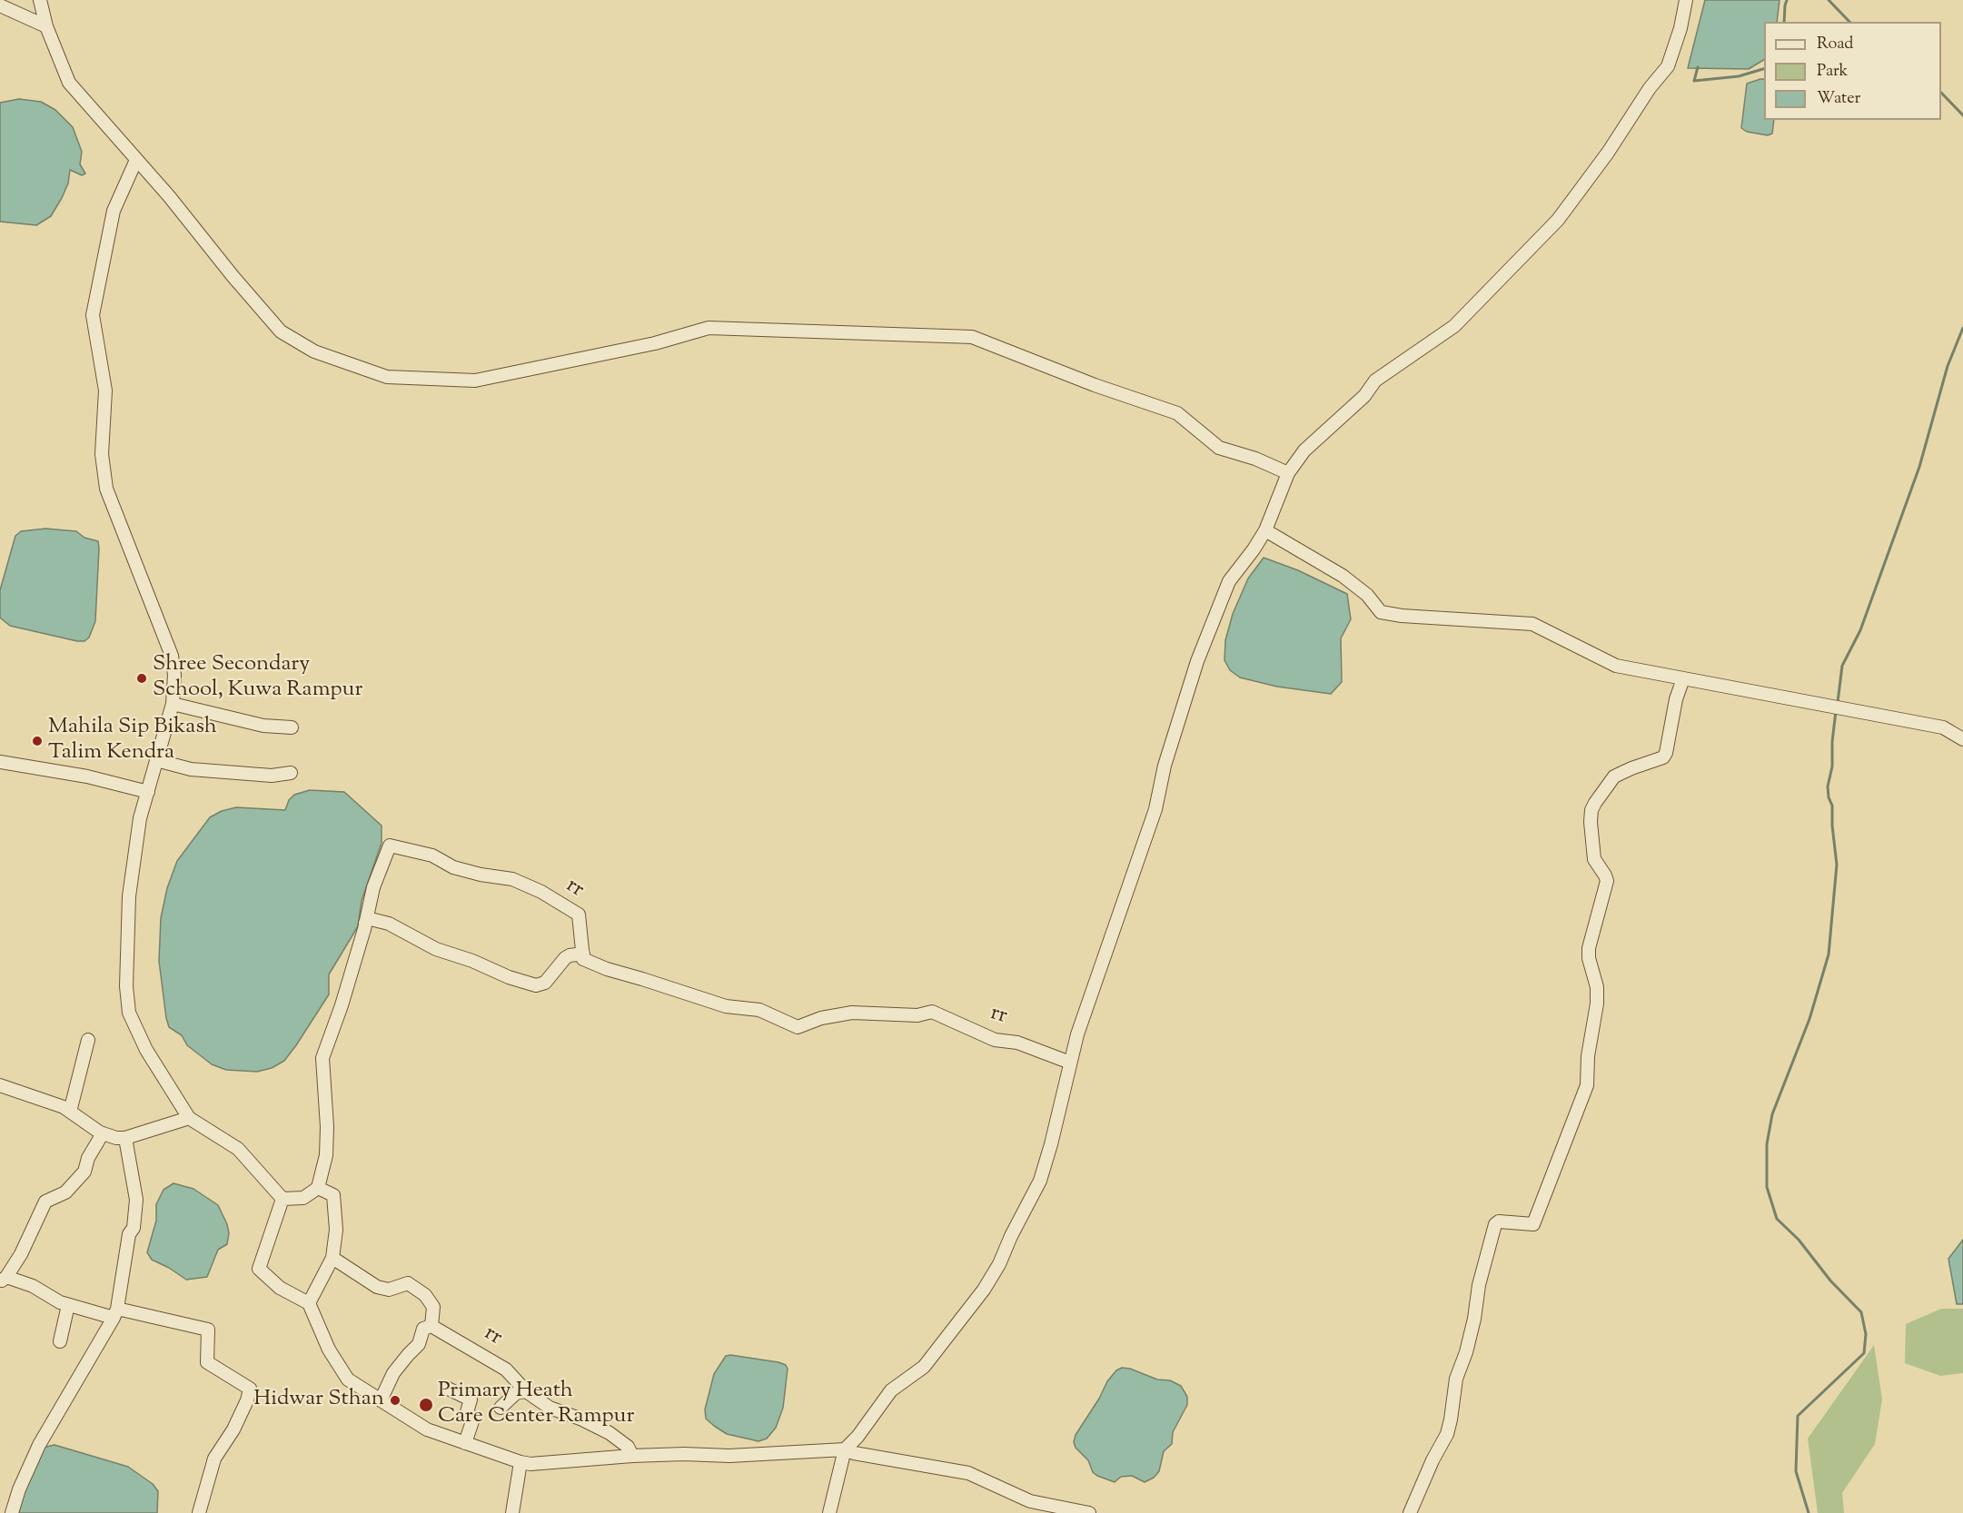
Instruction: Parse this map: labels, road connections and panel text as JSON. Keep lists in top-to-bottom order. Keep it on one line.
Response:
{"streets":{"street":["rr"]},"places":["Shree Secondary School, Kuwa Rampur","Mahila Sip Bikash Talim Kendra","Hidwar Sthan","Primary Heath Care Center Rampur"],"legend":["Road","Park","Water"]}
